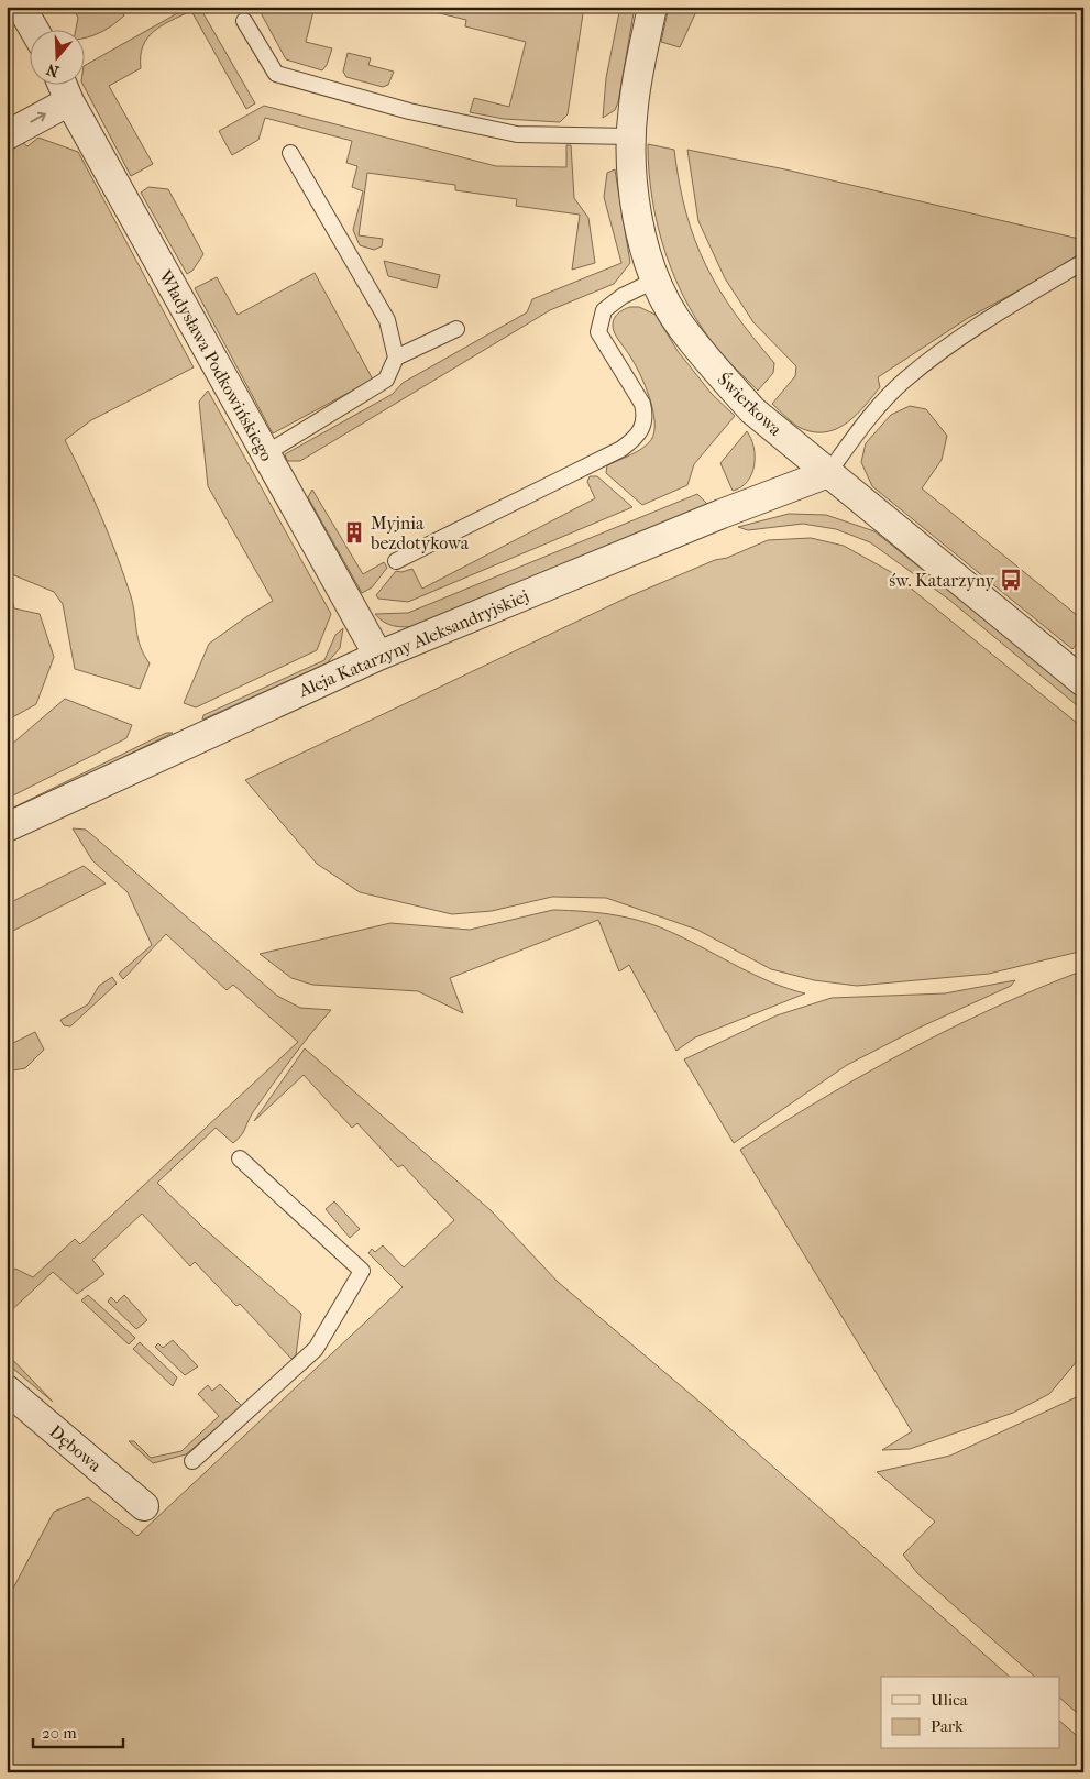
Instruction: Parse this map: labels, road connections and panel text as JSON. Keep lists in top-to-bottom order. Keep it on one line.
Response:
{"streets":{"street":["Władysława Podkowińskiego","Świerkowa","Aleja Katarzyny Aleksandryjskiej","Dębowa"]},"crossings":[["Władysława Podkowińskiego","Aleja Katarzyny Aleksandryjskiej"],["Świerkowa","Aleja Katarzyny Aleksandryjskiej"]],"places":{"building":["Myjnia bezdotykowa"],"bus stop":["św. Katarzyny"]},"legend":["Ulica","Park"],"scale_bar":"20 m","north":"bottom"}
